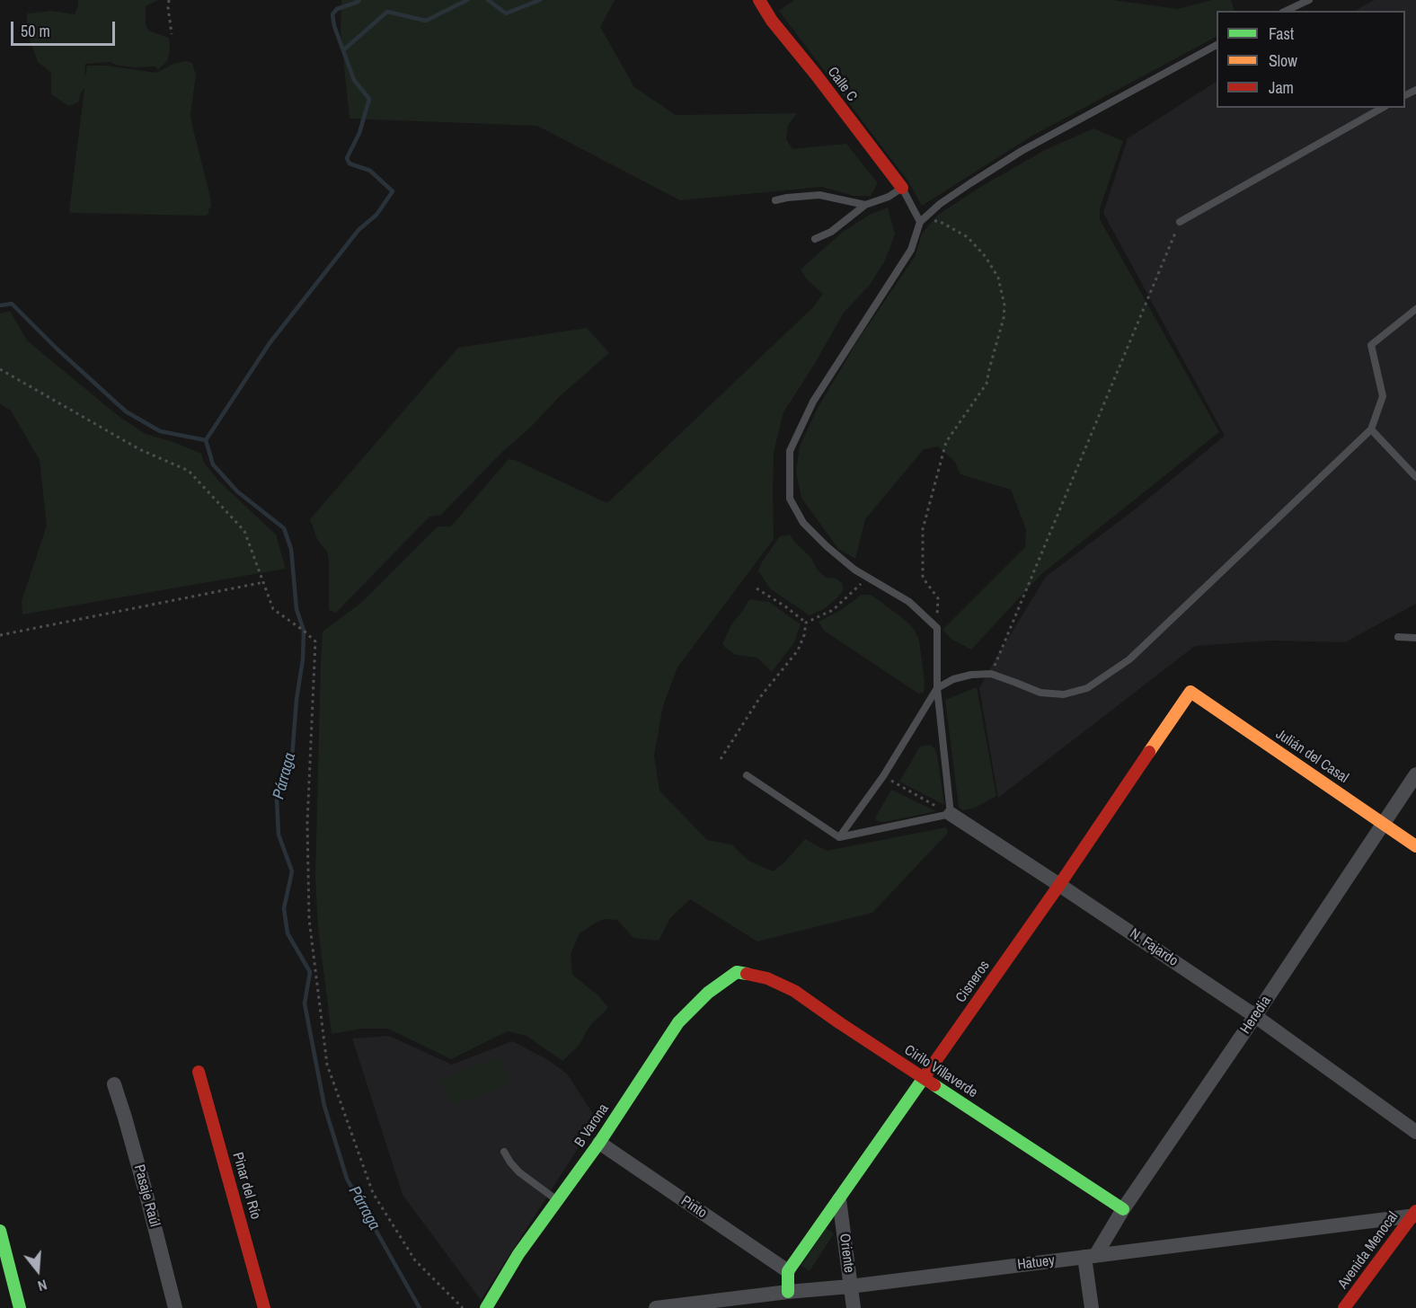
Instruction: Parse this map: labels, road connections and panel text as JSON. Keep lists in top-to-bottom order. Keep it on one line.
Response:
{"streets":{"street":["Calle C","Julián del Casal","N. Fajardo","Cisneros","Heredia","Cirilo Villaverde","B Varona","Pinar del Río","Pasaje Raúl","Pinto","Avenida Menocal","Oriente","Hatuey"]},"crossings":[["Julián del Casal","Cisneros"],["Julián del Casal","Heredia"],["N. Fajardo","Cisneros"],["N. Fajardo","Heredia"],["Cisneros","Cirilo Villaverde"],["Cisneros","Pinto"],["Cisneros","Oriente"],["Heredia","Cirilo Villaverde"],["Heredia","Hatuey"],["Cirilo Villaverde","B Varona"],["B Varona","Pinto"],["Avenida Menocal","Hatuey"],["Oriente","Hatuey"]],"water":["Párraga"],"legend":["Fast","Slow","Jam"],"scale_bar":"50 m","north":"bottom"}
